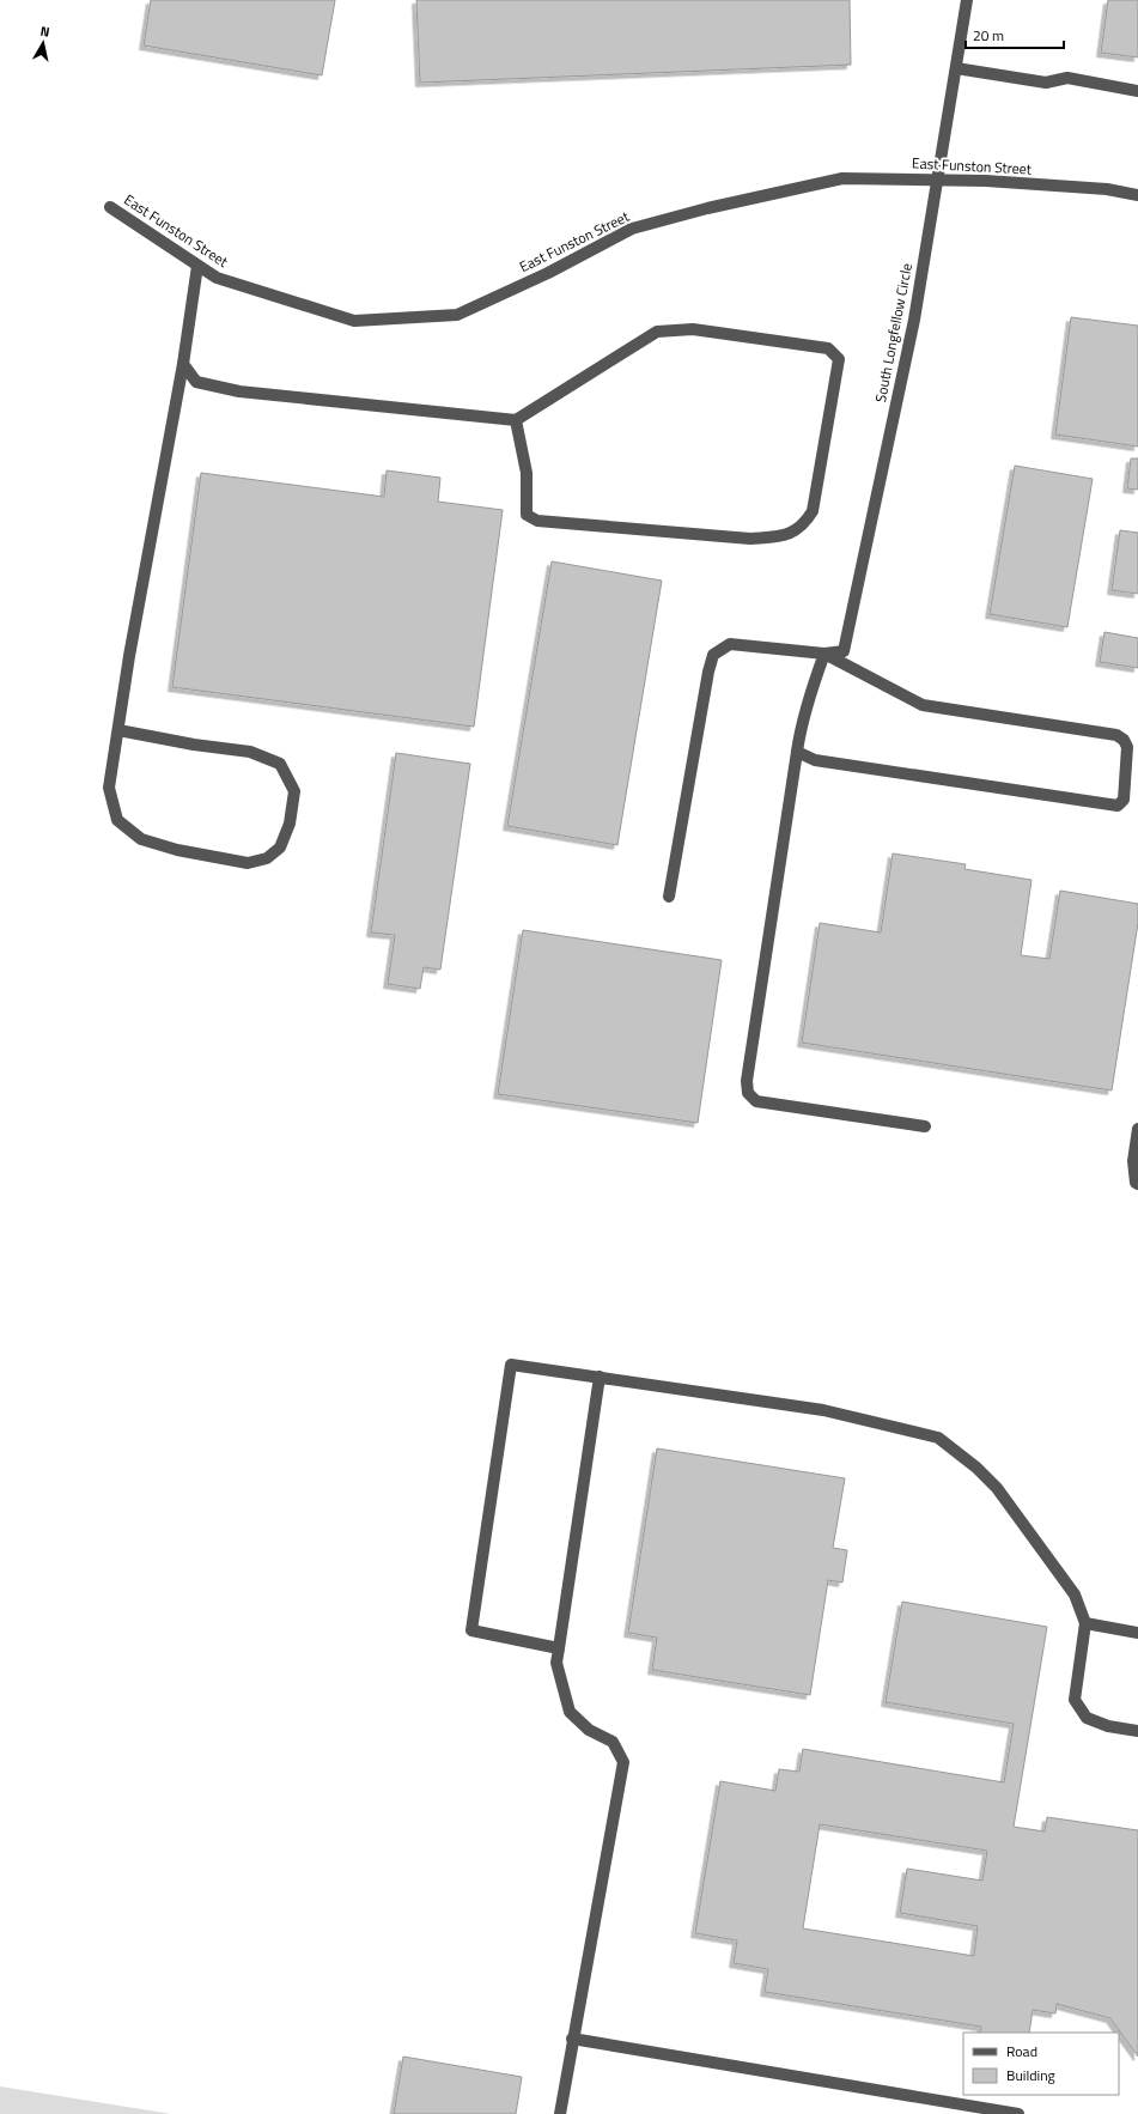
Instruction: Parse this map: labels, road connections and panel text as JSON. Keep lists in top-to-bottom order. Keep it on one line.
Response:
{"streets":{"street":["East Funston Street","South Longfellow Circle"]},"crossings":[["East Funston Street","South Longfellow Circle"]],"legend":["Road","Building"],"scale_bar":"20 m","north":"top"}
